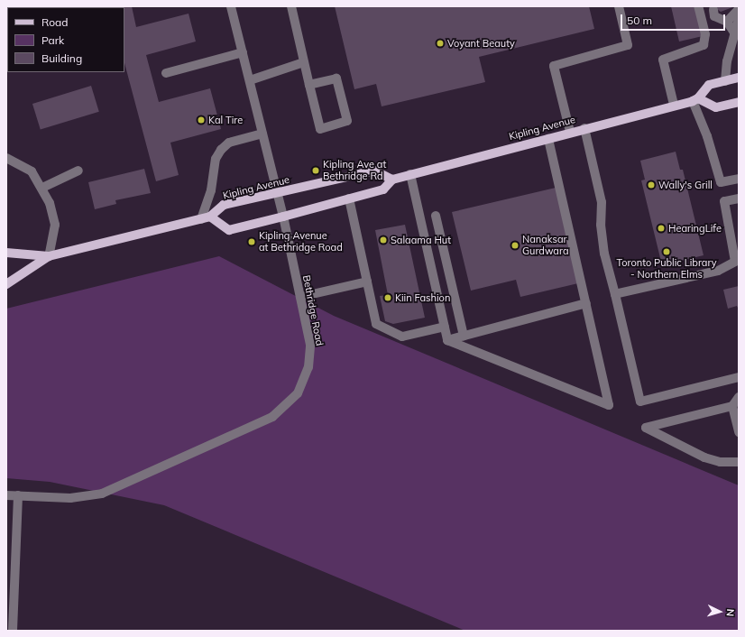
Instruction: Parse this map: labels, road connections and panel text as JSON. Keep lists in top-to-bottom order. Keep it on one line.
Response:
{"streets":{"main road":["Kipling Avenue"],"street":["Bethridge Road"]},"crossings":[["Kipling Avenue","Bethridge Road"]],"places":["Voyant Beauty","Kal Tire","Kipling Ave at Bethridge Rd","Wally's Grill","HearingLife","Salaama Hut","Kipling Avenue at Bethridge Road","Nanaksar Gurdwara","Toronto Public Library - Northern Elms","Kiin Fashion"],"legend":["Road","Park","Building"],"scale_bar":"50 m","north":"right"}
